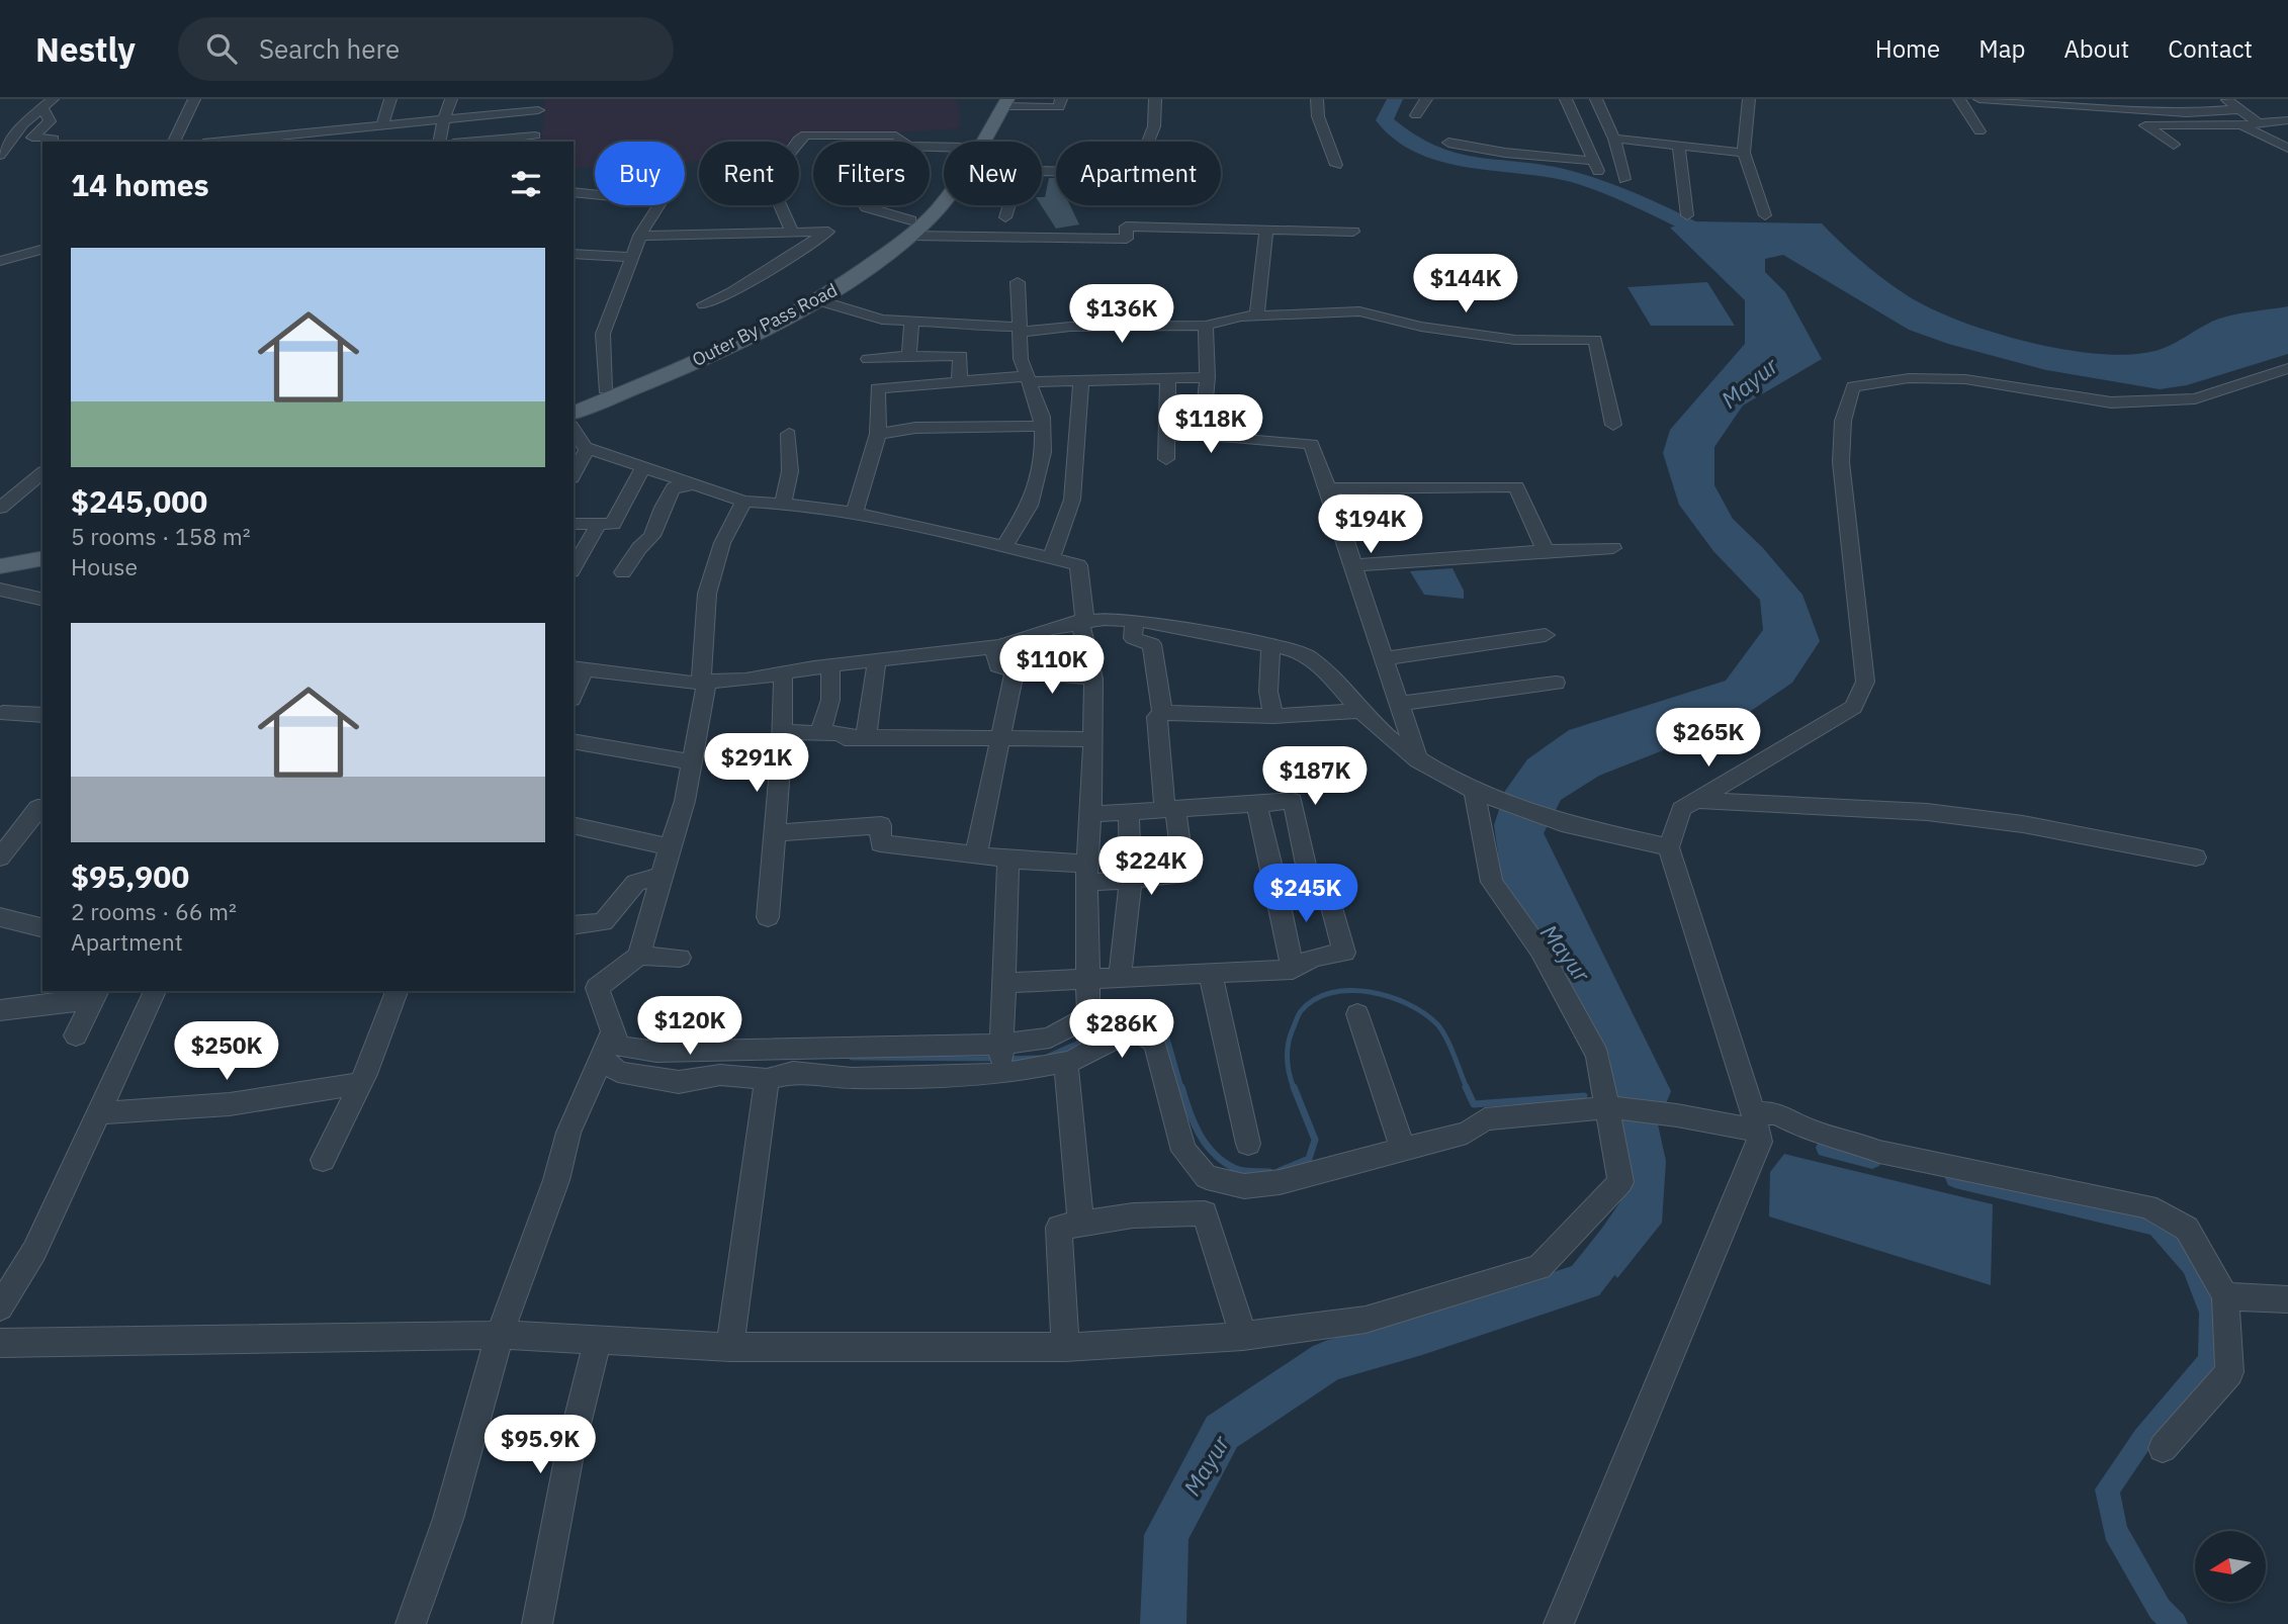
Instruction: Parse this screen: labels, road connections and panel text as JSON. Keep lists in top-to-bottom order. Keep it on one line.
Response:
{"streets":{"main road":["Outer By Pass Road"]},"water":["Mayur"],"north":"left","page":{"header":"Nestly","search":"Search here","nav":["Home","Map","About","Contact"],"chip":["Buy","Rent","Filters","New","Apartment"],"heading":"14 homes","list":[{"name":"$245,000","note":"5 rooms · 158 m² · House"},{"name":"$95,900","note":"2 rooms · 66 m² · Apartment"}],"price":["$144K","$136K","$118K","$194K","$110K","$265K","$291K","$187K","$224K","$245K","$120K","$286K","$250K","$95.9K"]}}
